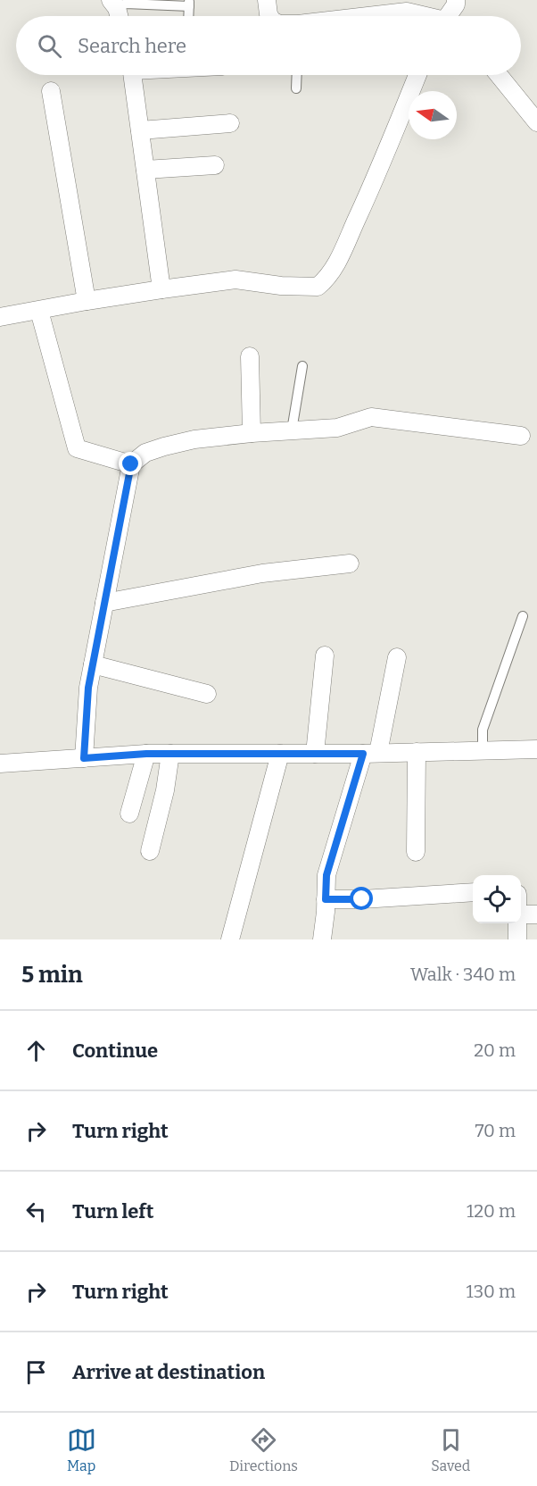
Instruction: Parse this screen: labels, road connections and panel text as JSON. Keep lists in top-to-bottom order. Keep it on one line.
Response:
{"north":"left","page":{"search":"Search here","heading":["5 min","Walk · 340 m"],"list":[["Continue","20 m"],["Turn right","70 m"],["Turn left","120 m"],["Turn right","130 m"],"Arrive at destination"],"nav":["Map","Directions","Saved"]}}
